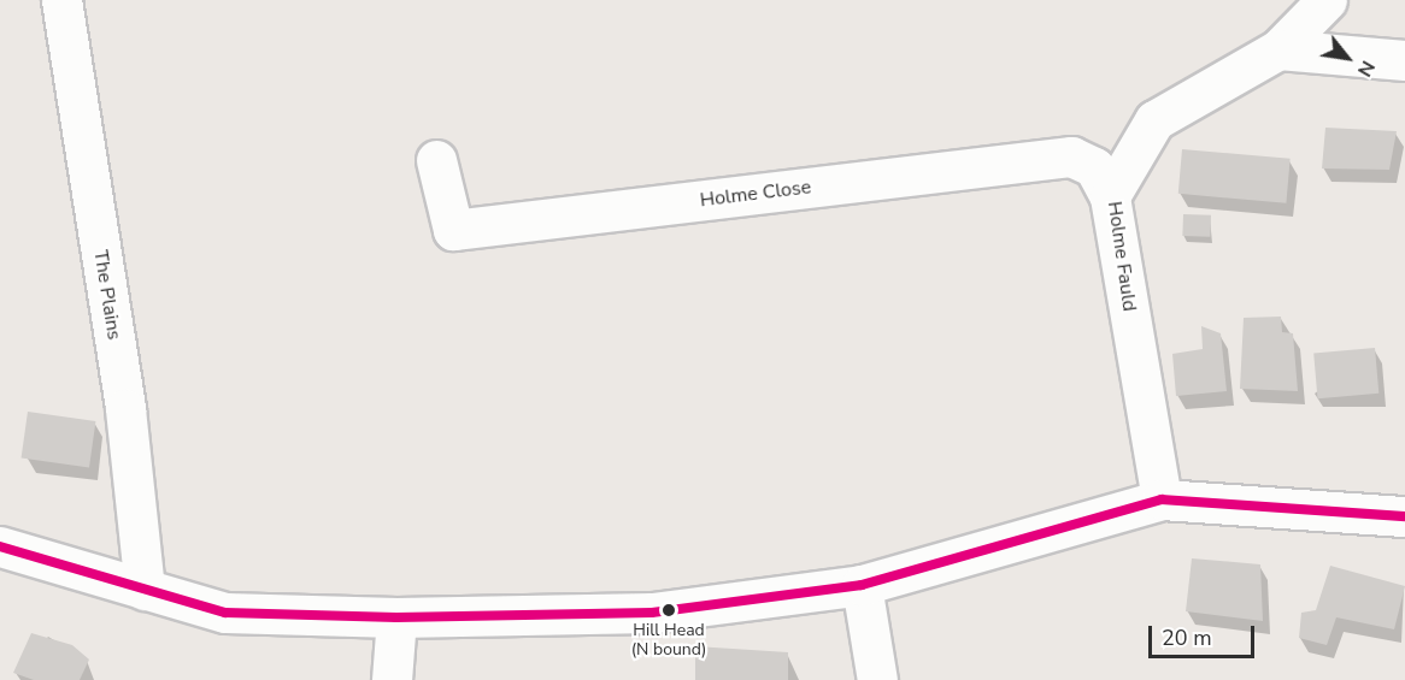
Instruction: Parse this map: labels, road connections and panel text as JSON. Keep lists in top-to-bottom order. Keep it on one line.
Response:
{"streets":{"street":["Holme Close","Holme Fauld","The Plains"]},"crossings":[["Holme Close","Holme Fauld"]],"places":["Hill Head (N bound)"],"scale_bar":"20 m","north":"bottom right"}
